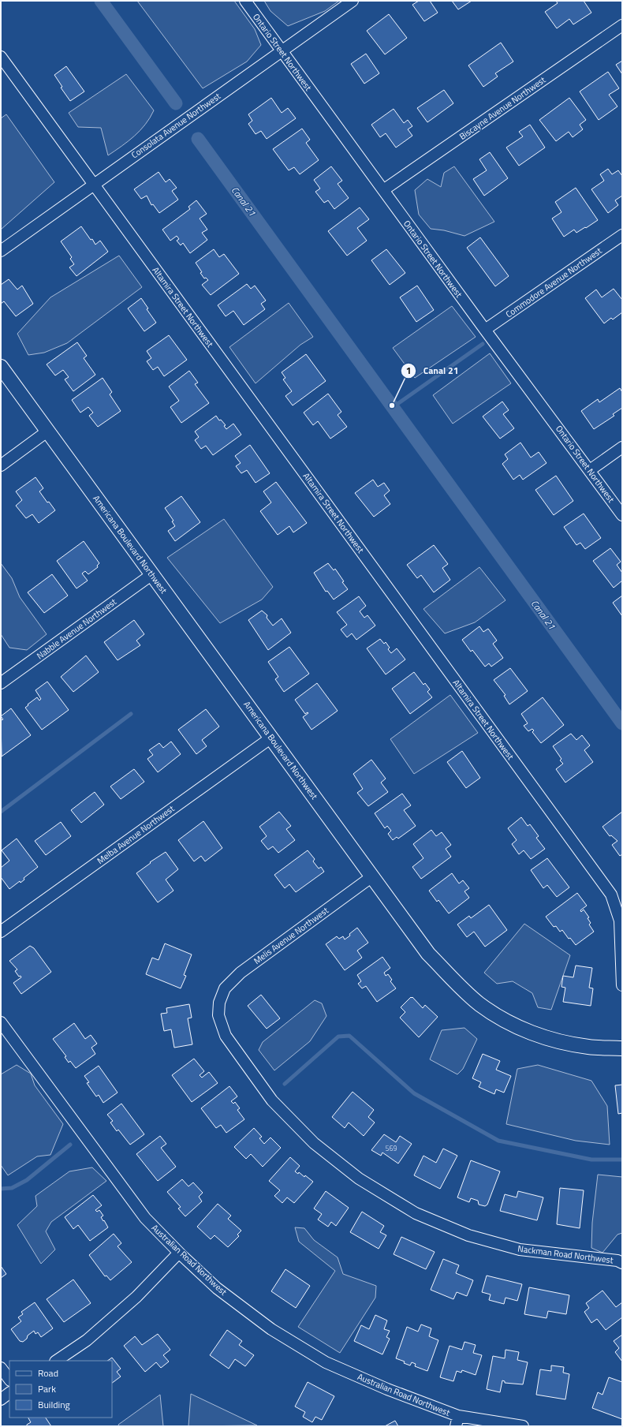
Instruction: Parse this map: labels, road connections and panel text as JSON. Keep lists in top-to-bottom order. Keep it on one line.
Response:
{"streets":{"street":["Ontario Street Northwest","Biscayne Avenue Northwest","Consolata Avenue Northwest","Commodore Avenue Northwest","Altamira Street Northwest","Americana Boulevard Northwest","Nabble Avenue Northwest","Melba Avenue Northwest","Melis Avenue Northwest","Nackman Road Northwest","Australian Road Northwest"]},"crossings":[["Ontario Street Northwest","Biscayne Avenue Northwest"],["Ontario Street Northwest","Consolata Avenue Northwest"],["Ontario Street Northwest","Commodore Avenue Northwest"],["Consolata Avenue Northwest","Altamira Street Northwest"],["Americana Boulevard Northwest","Nabble Avenue Northwest"],["Americana Boulevard Northwest","Melba Avenue Northwest"],["Americana Boulevard Northwest","Melis Avenue Northwest"],["Melis Avenue Northwest","Nackman Road Northwest"]],"water":["Canal 21"],"places":["Canal 21"],"house_numbers":["569"],"legend":["Road","Park","Building"]}
